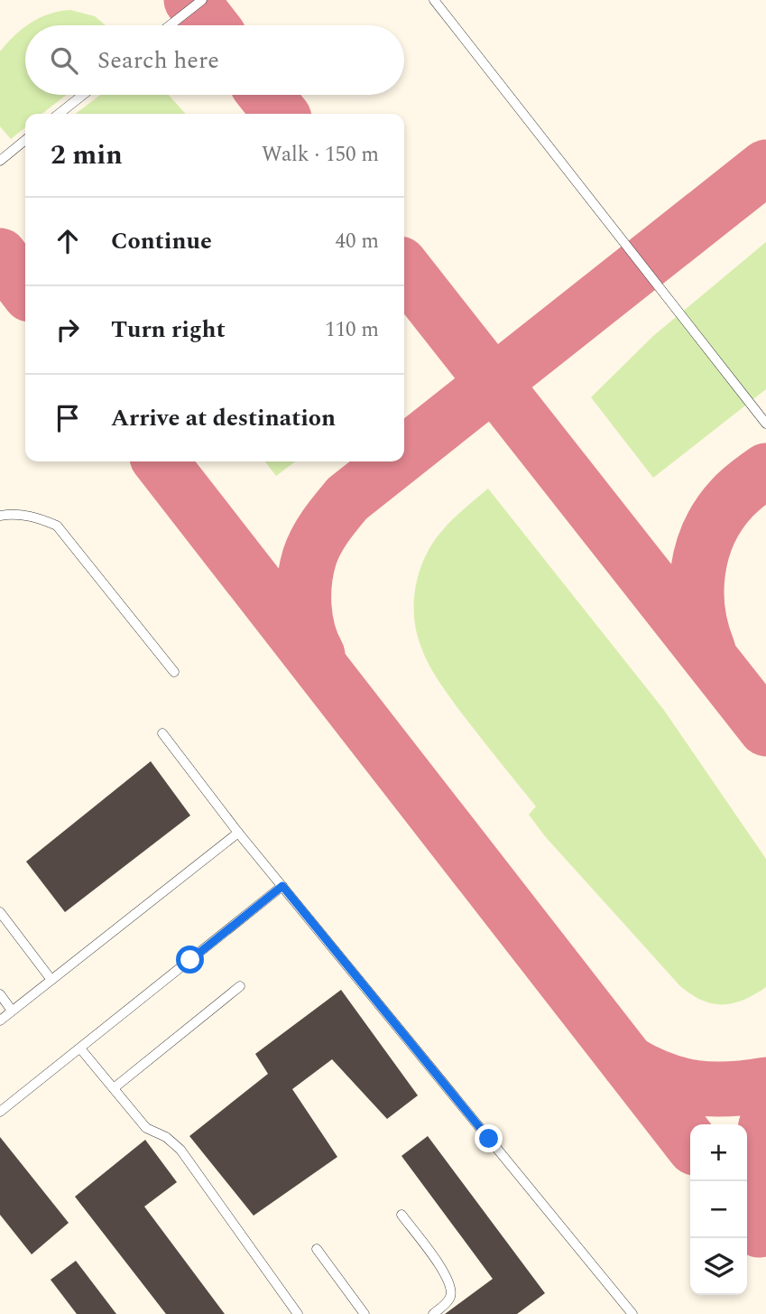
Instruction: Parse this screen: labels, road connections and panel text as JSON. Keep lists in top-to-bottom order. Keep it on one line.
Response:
{"page":{"search":"Search here","heading":["2 min","Walk · 150 m"],"list":[["Continue","40 m"],["Turn right","110 m"],"Arrive at destination"],"map_buttons":["+","−"]}}
